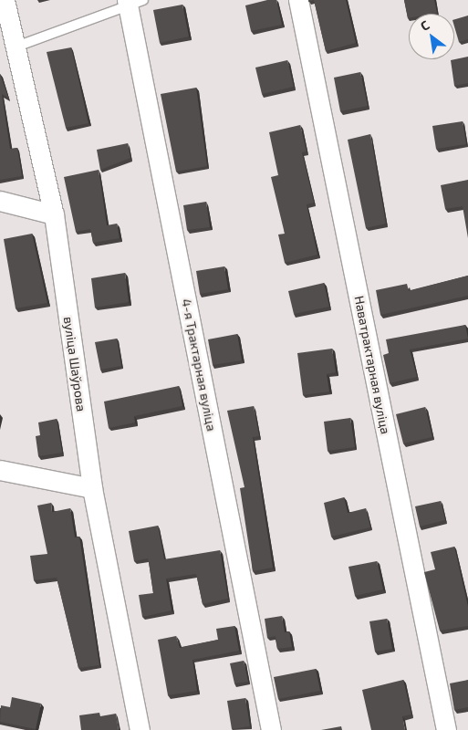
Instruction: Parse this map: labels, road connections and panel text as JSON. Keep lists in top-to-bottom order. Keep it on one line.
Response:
{"streets":{"street":["вуліца Шаўрова","4-я Трактарная вуліца","Наватрактарная вуліца"]},"north":"top left"}
